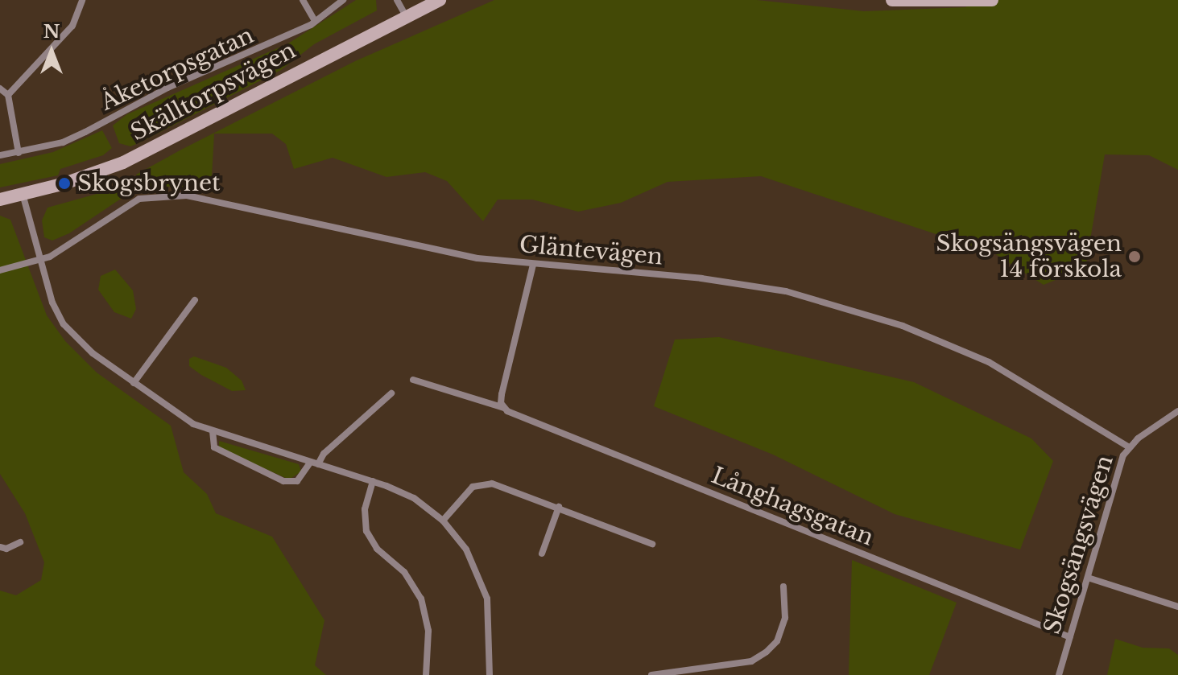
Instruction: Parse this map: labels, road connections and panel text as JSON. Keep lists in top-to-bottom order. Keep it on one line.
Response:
{"streets":{"street":["Åketorpsgatan","Skälltorpsvägen","Gläntevägen","Långhagsgatan","Skogsängsvägen"]},"crossings":[["Gläntevägen","Skogsängsvägen"],["Långhagsgatan","Skogsängsvägen"]],"places":["Skogsbrynet","Skogsängsvägen 14 förskola"],"north":"top"}
